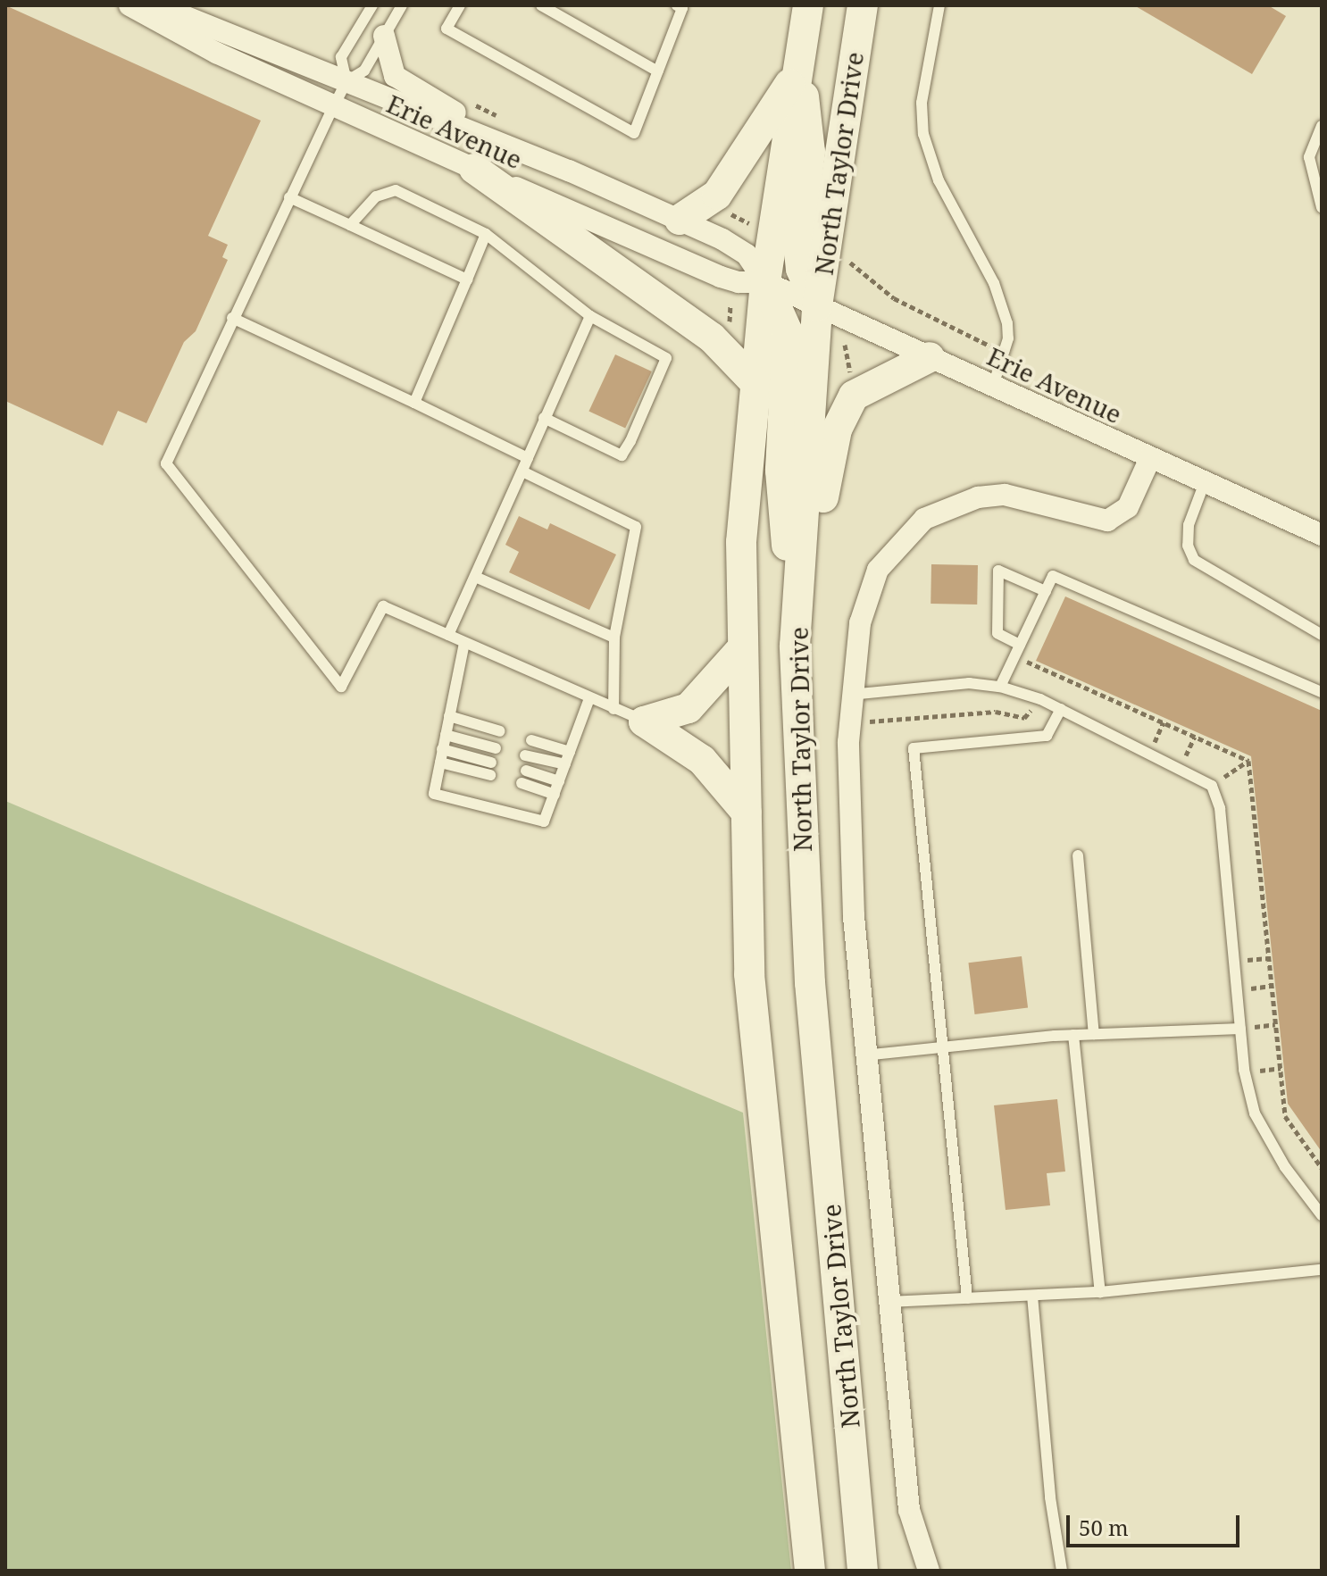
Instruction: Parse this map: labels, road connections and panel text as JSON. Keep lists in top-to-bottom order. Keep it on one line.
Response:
{"streets":{"main road":["North Taylor Drive"],"street":["Erie Avenue"]},"crossings":[["Erie Avenue","North Taylor Drive"]],"scale_bar":"50 m"}
